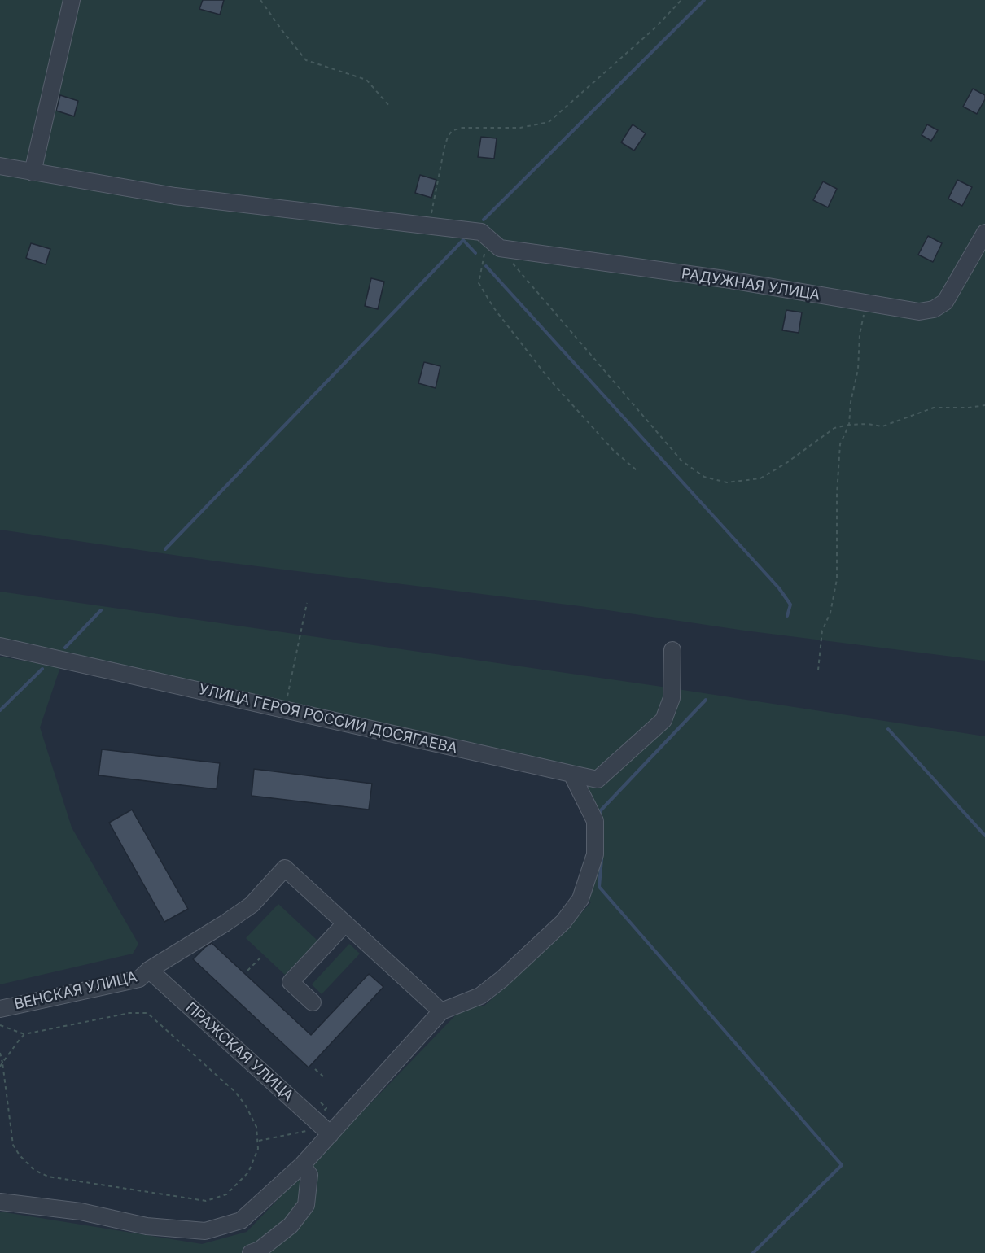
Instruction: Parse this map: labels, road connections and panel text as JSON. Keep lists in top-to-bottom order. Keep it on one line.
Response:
{"streets":{"street":["РАДУЖНАЯ УЛИЦА","УЛИЦА ГЕРОЯ РОССИИ ДОСЯГАЕВА","ВЕНСКАЯ УЛИЦА","ПРАЖСКАЯ УЛИЦА"]},"crossings":[["ВЕНСКАЯ УЛИЦА","ПРАЖСКАЯ УЛИЦА"]]}
